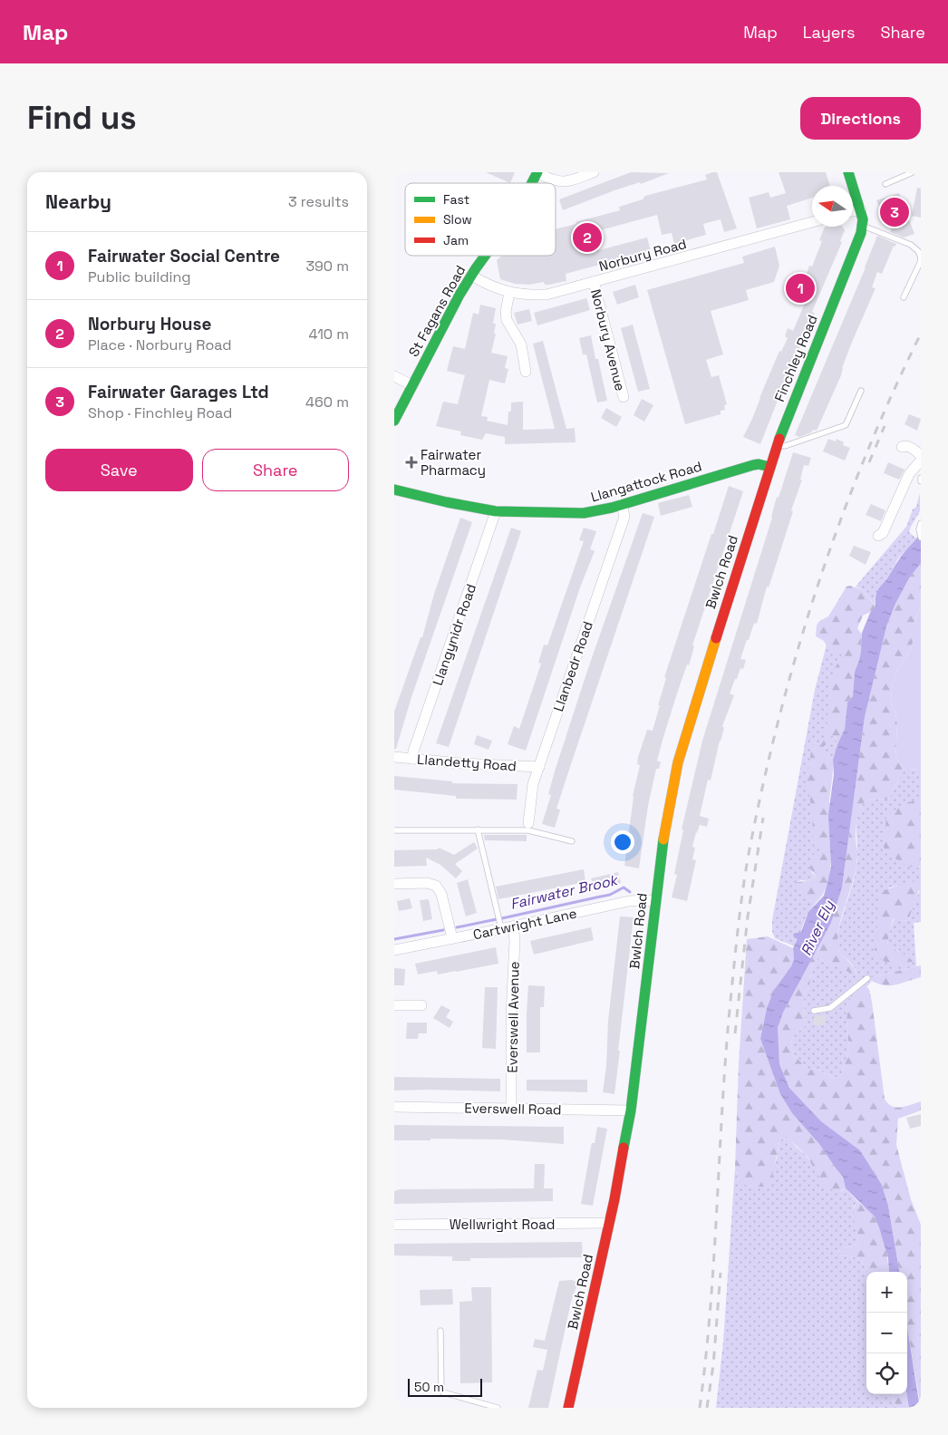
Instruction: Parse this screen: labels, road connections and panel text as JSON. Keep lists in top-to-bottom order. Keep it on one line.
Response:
{"streets":{"street":["Norbury Road","St Fagans Road","Norbury Avenue","Finchley Road","Llangattock Road","Bwlch Road","Llangynidr Road","Llanbedr Road","Llandetty Road","Cartwright Lane","Everswell Avenue","Everswell Road","Wellwright Road"]},"crossings":[["Norbury Road","St Fagans Road"],["Norbury Road","Norbury Avenue"],["Finchley Road","Llangattock Road"],["Finchley Road","Bwlch Road"],["Llangattock Road","Bwlch Road"],["Llangattock Road","Llangynidr Road"],["Llangattock Road","Llanbedr Road"],["Bwlch Road","Cartwright Lane"],["Bwlch Road","Everswell Road"],["Bwlch Road","Wellwright Road"],["Llangynidr Road","Llandetty Road"],["Llanbedr Road","Llandetty Road"],["Cartwright Lane","Everswell Avenue"],["Everswell Avenue","Everswell Road"]],"water":["Fairwater Brook","River Ely"],"places":{"health":["Fairwater Pharmacy"]},"legend":["Fast","Slow","Jam"],"scale_bar":"50 m","north":"left","page":{"header":"Map","nav":["Map","Layers","Share"],"buttons":["Directions",["Save","Share"]],"title":"Find us","heading":["Nearby","3 results"],"pins":["3","2","1"],"list":[{"mark":"1","name":"Fairwater Social Centre","note":"Public building","value":"390 m"},{"mark":"2","name":"Norbury House","note":"Place · Norbury Road","value":"410 m"},{"mark":"3","name":"Fairwater Garages Ltd","note":"Shop · Finchley Road","value":"460 m"}],"map_buttons":["+","−"],"scale":"50 m"}}
